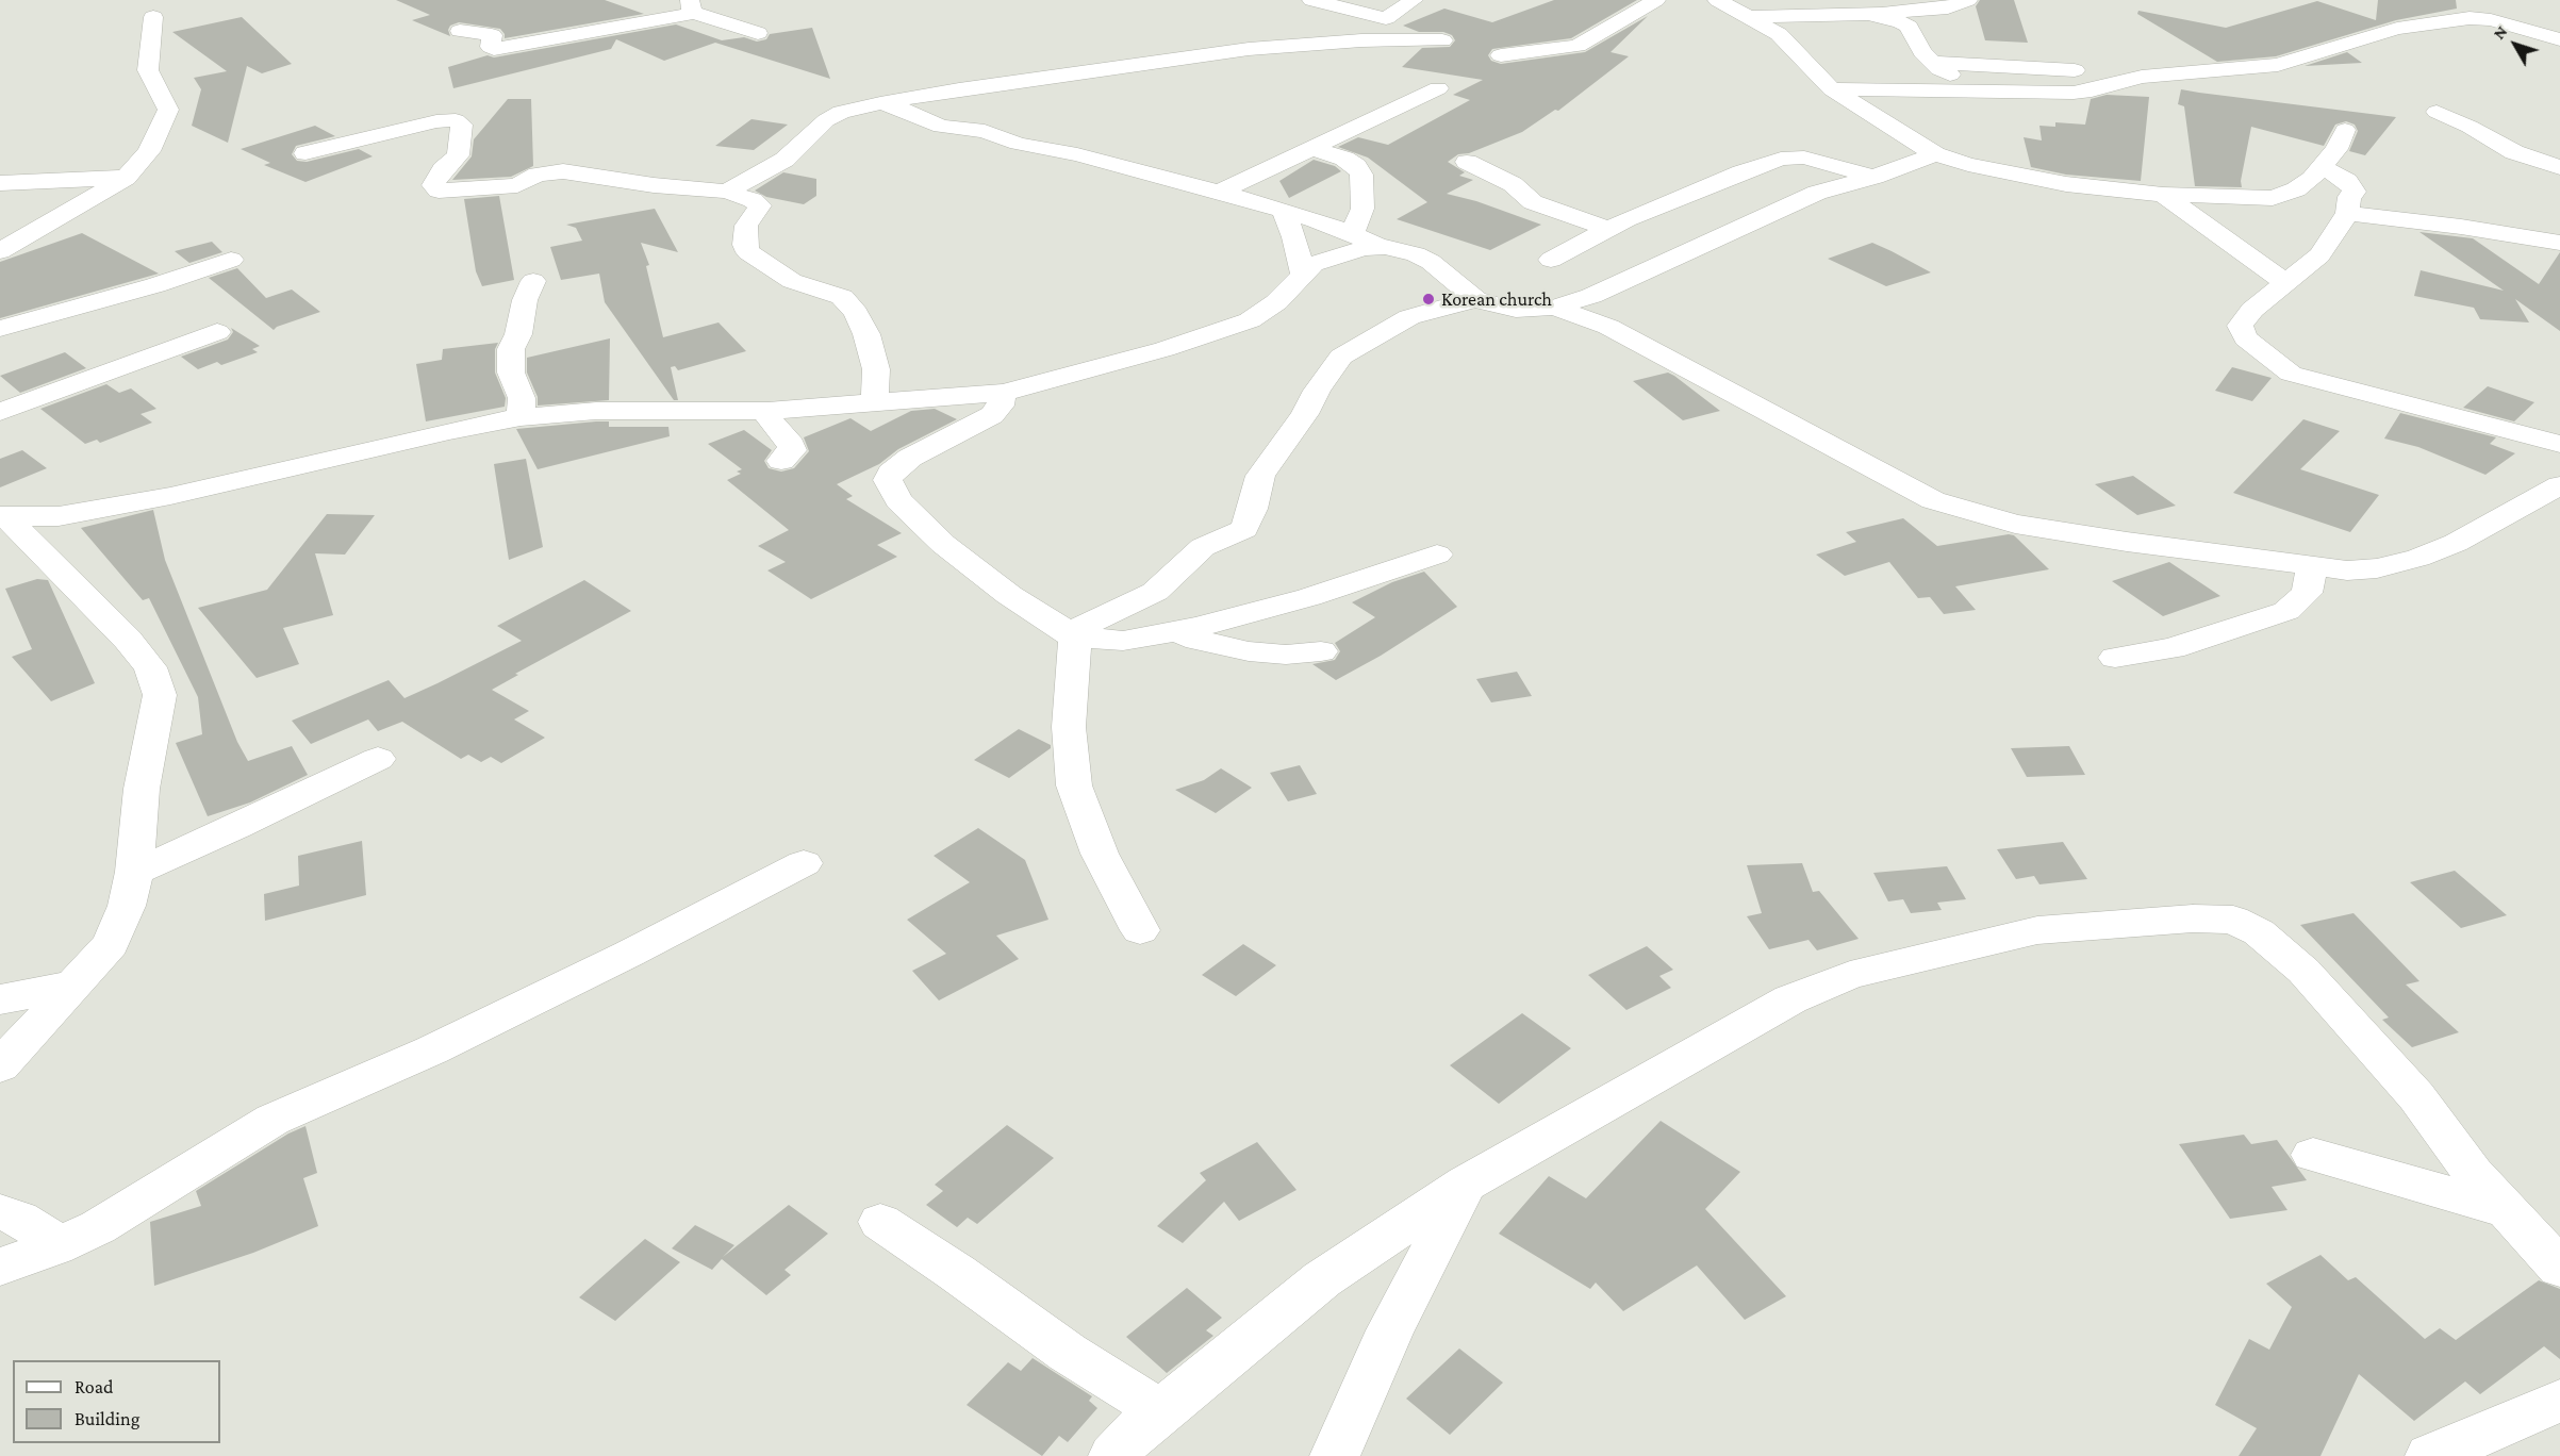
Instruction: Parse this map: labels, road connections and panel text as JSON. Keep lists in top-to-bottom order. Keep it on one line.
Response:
{"places":["Korean church"],"legend":["Road","Building"],"north":"top left"}
